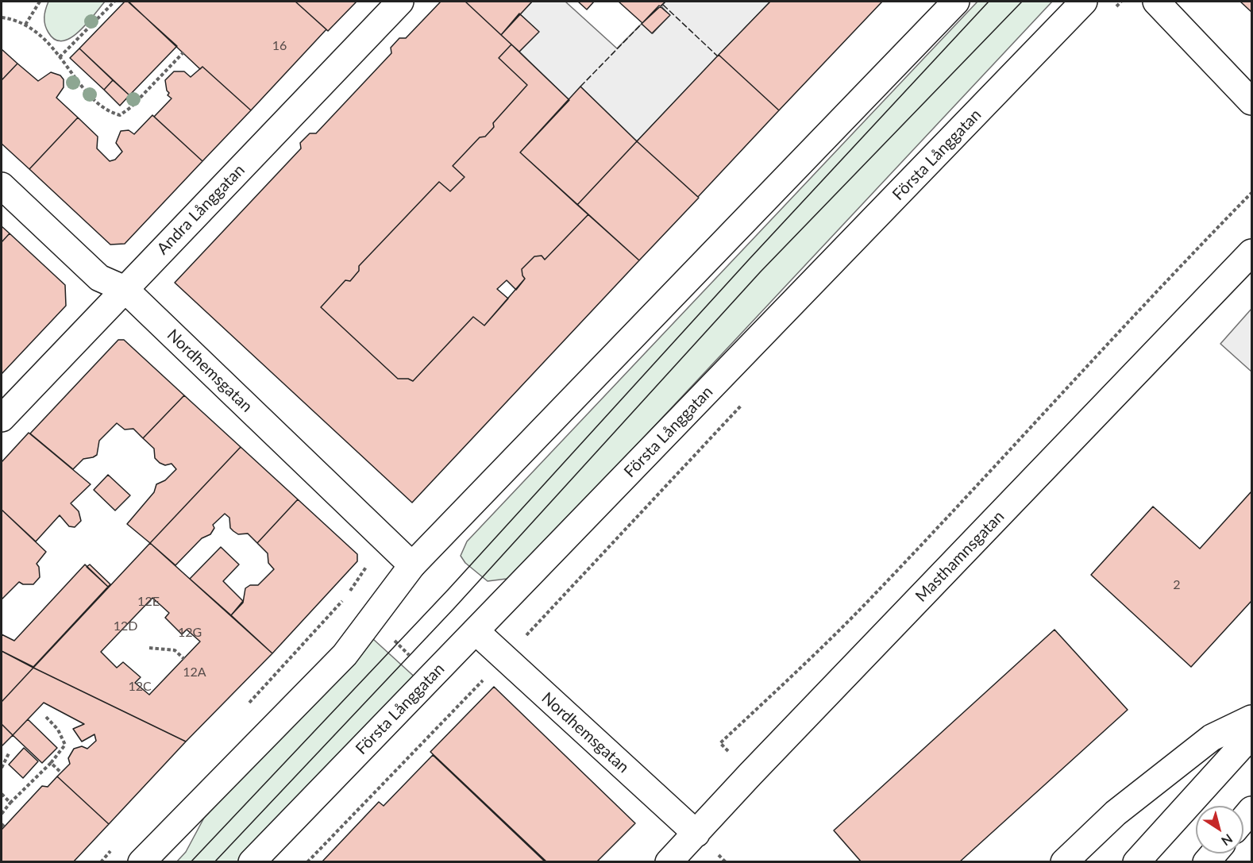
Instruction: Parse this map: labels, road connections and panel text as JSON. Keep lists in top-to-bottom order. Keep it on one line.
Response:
{"streets":{"main road":["Första Långgatan","Andra Långgatan","Nordhemsgatan","Masthamnsgatan"]},"crossings":[["Första Långgatan","Nordhemsgatan"],["Andra Långgatan","Nordhemsgatan"],["Nordhemsgatan","Masthamnsgatan"]],"house_numbers":["16","2","12E","12D","12G","12A","12C"],"north":"bottom right"}
